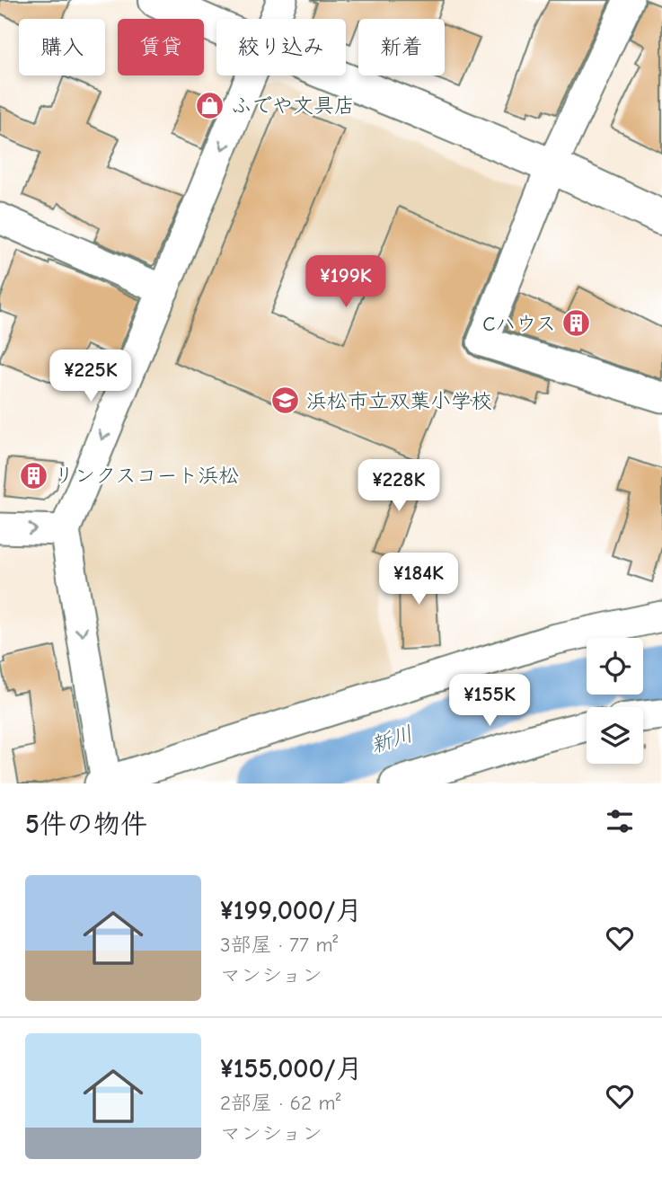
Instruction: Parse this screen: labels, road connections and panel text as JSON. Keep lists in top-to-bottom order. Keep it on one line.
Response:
{"water":["新川"],"places":{"shop":["ふでや文具店"],"building":["Cハウス","リンクスコート浜松"],"school or university":["浜松市立双葉小学校"]},"page":{"chip":["購入","賃貸","絞り込み","新着"],"price":["¥199K","¥225K","¥228K","¥184K","¥155K"],"heading":"5件の物件","list":[{"name":"¥199,000/月","note":"3部屋 · 77 m² · マンション"},{"name":"¥155,000/月","note":"2部屋 · 62 m² · マンション"}]}}
